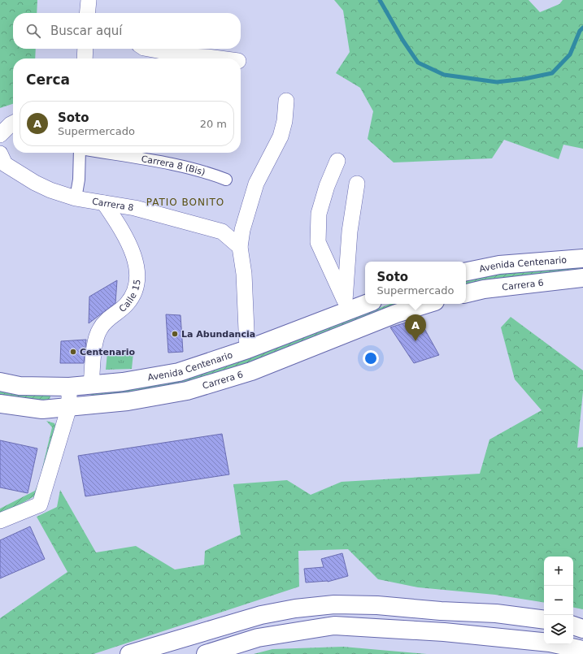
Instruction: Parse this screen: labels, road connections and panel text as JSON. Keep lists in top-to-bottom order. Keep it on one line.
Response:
{"streets":{"main road":["Avenida Centenario","Carrera 6"],"street":["Carrera 8 (Bis)","Carrera 8","Calle 15"]},"crossings":[["Carrera 8","Calle 15"],["Avenida Centenario","Calle 15"]],"districts":["PATIO BONITO"],"places":["La Abundancia","Centenario"],"page":{"search":"Buscar aquí","heading":"Cerca","list":[{"mark":"A","name":"Soto","note":"Supermercado","value":"20 m"}],"popup":["Soto","Supermercado"],"pins":"A","map_buttons":["+","−"]}}
